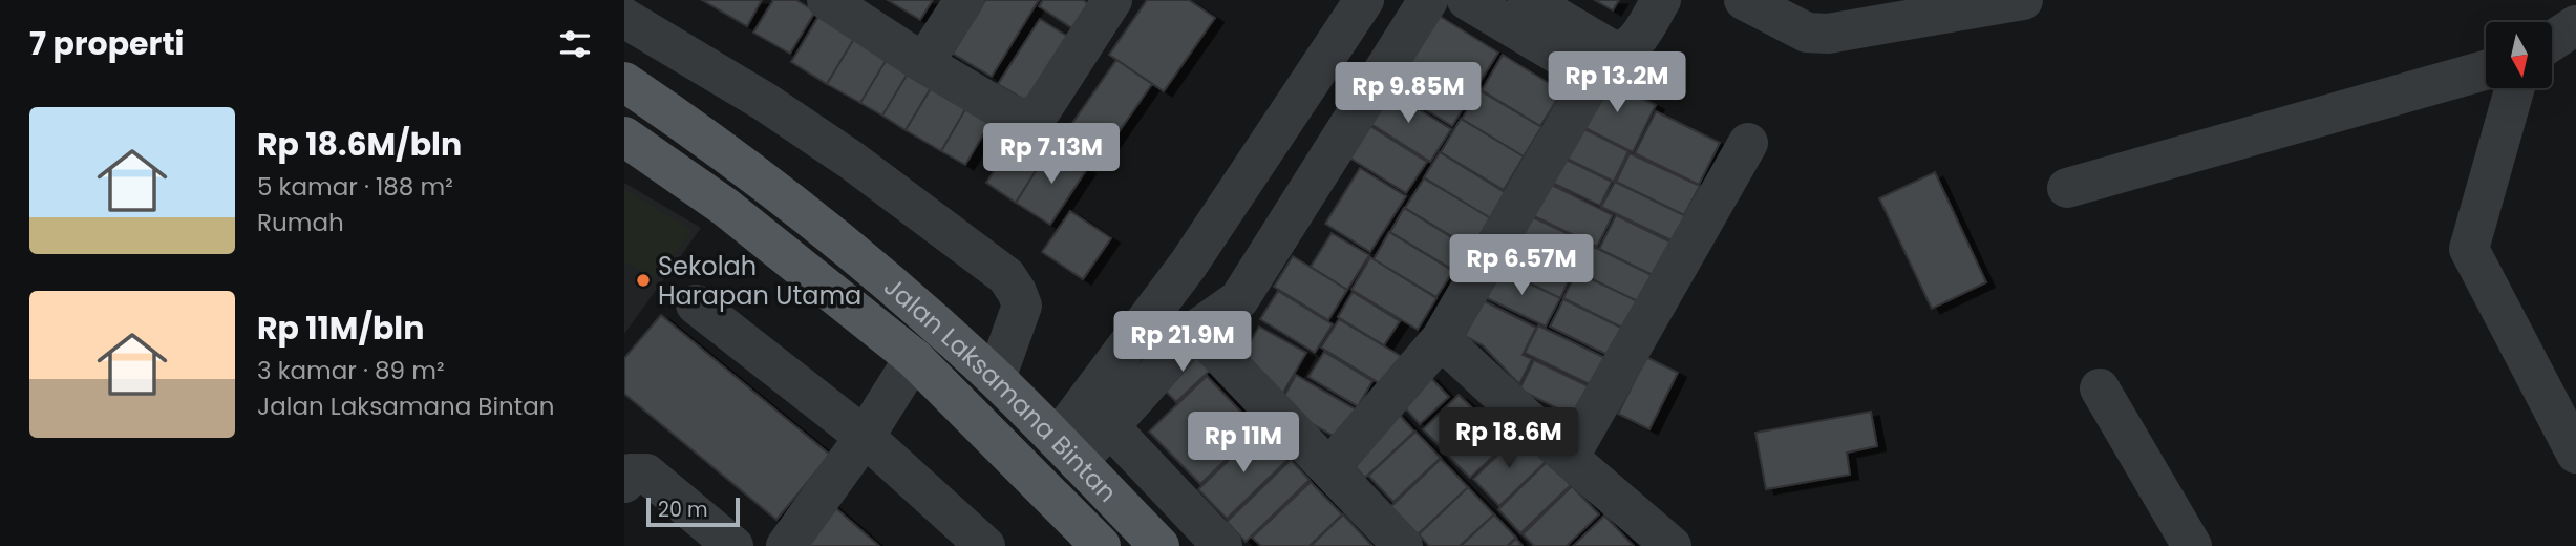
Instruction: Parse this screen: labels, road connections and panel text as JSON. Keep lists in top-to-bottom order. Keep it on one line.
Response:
{"streets":{"main road":["Jalan Laksamana Bintan"]},"places":["Sekolah Harapan Utama"],"scale_bar":"20 m","north":"bottom","page":{"heading":"7 properti","price":["Rp 13.2M","Rp 9.85M","Rp 7.13M","Rp 6.57M","Rp 21.9M","Rp 18.6M","Rp 11M"],"list":[{"name":"Rp 18.6M/bln","note":"5 kamar · 188 m² · Rumah"},{"name":"Rp 11M/bln","note":"3 kamar · 89 m² · Jalan Laksamana Bintan"}],"scale":"20 m"}}
